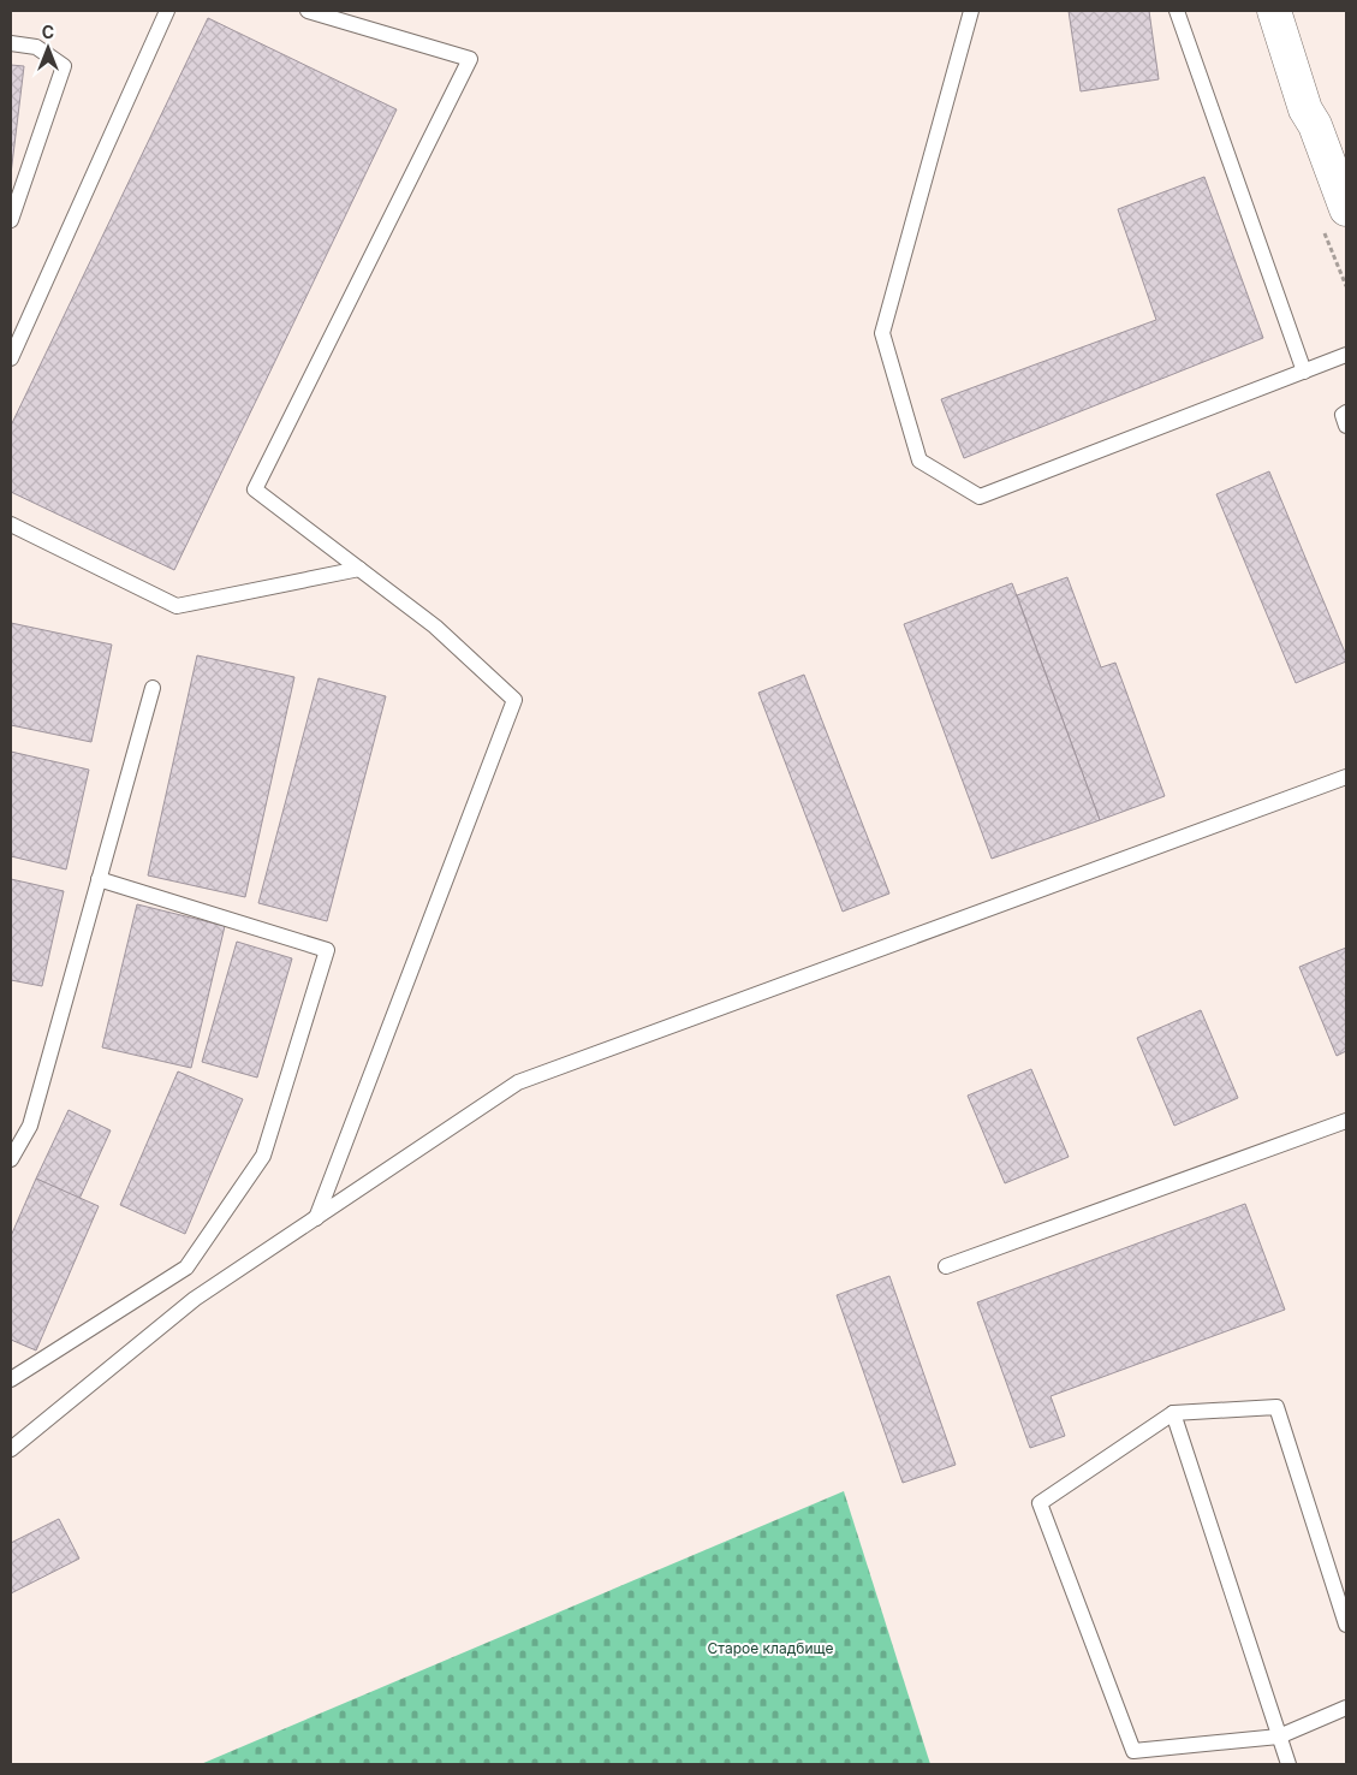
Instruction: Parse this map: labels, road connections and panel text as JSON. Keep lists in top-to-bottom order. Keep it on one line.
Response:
{"parks":["Старое кладбище"],"north":"top"}
